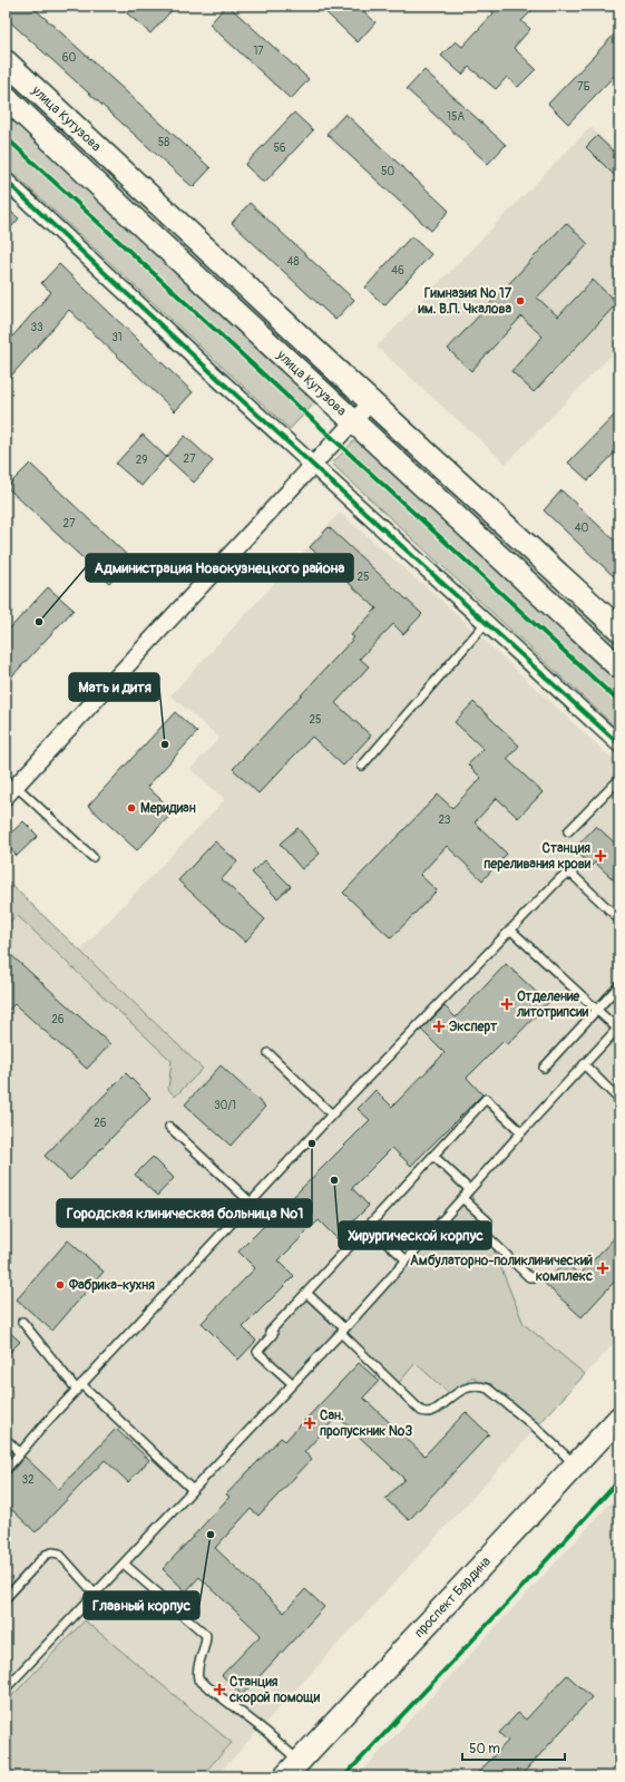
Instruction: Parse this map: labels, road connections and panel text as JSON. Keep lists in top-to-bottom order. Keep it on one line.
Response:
{"streets":{"main road":["улица Кутузова","проспект Бардина"]},"places":{"other":["Гимназия № 17 им. В.П. Чкалова","Администрация Новокузнецкого района","Мать и дитя","Меридиан","Городская клиническая больница №1","Хирургической корпус","Фабрика-кухня","Главный корпус"],"health":["Станция переливания крови","Отделение литотрипсии","Эксперт","Амбулаторно-поликлинический комплекс","Сан. пропускник №3","Станция скорой помощи"]},"house_numbers":["17","60","7Б","15А","58","56","50","48","46","33","31","27","29","27","40","25","25","23","26","30/1","26","32"],"scale_bar":"50 m"}
